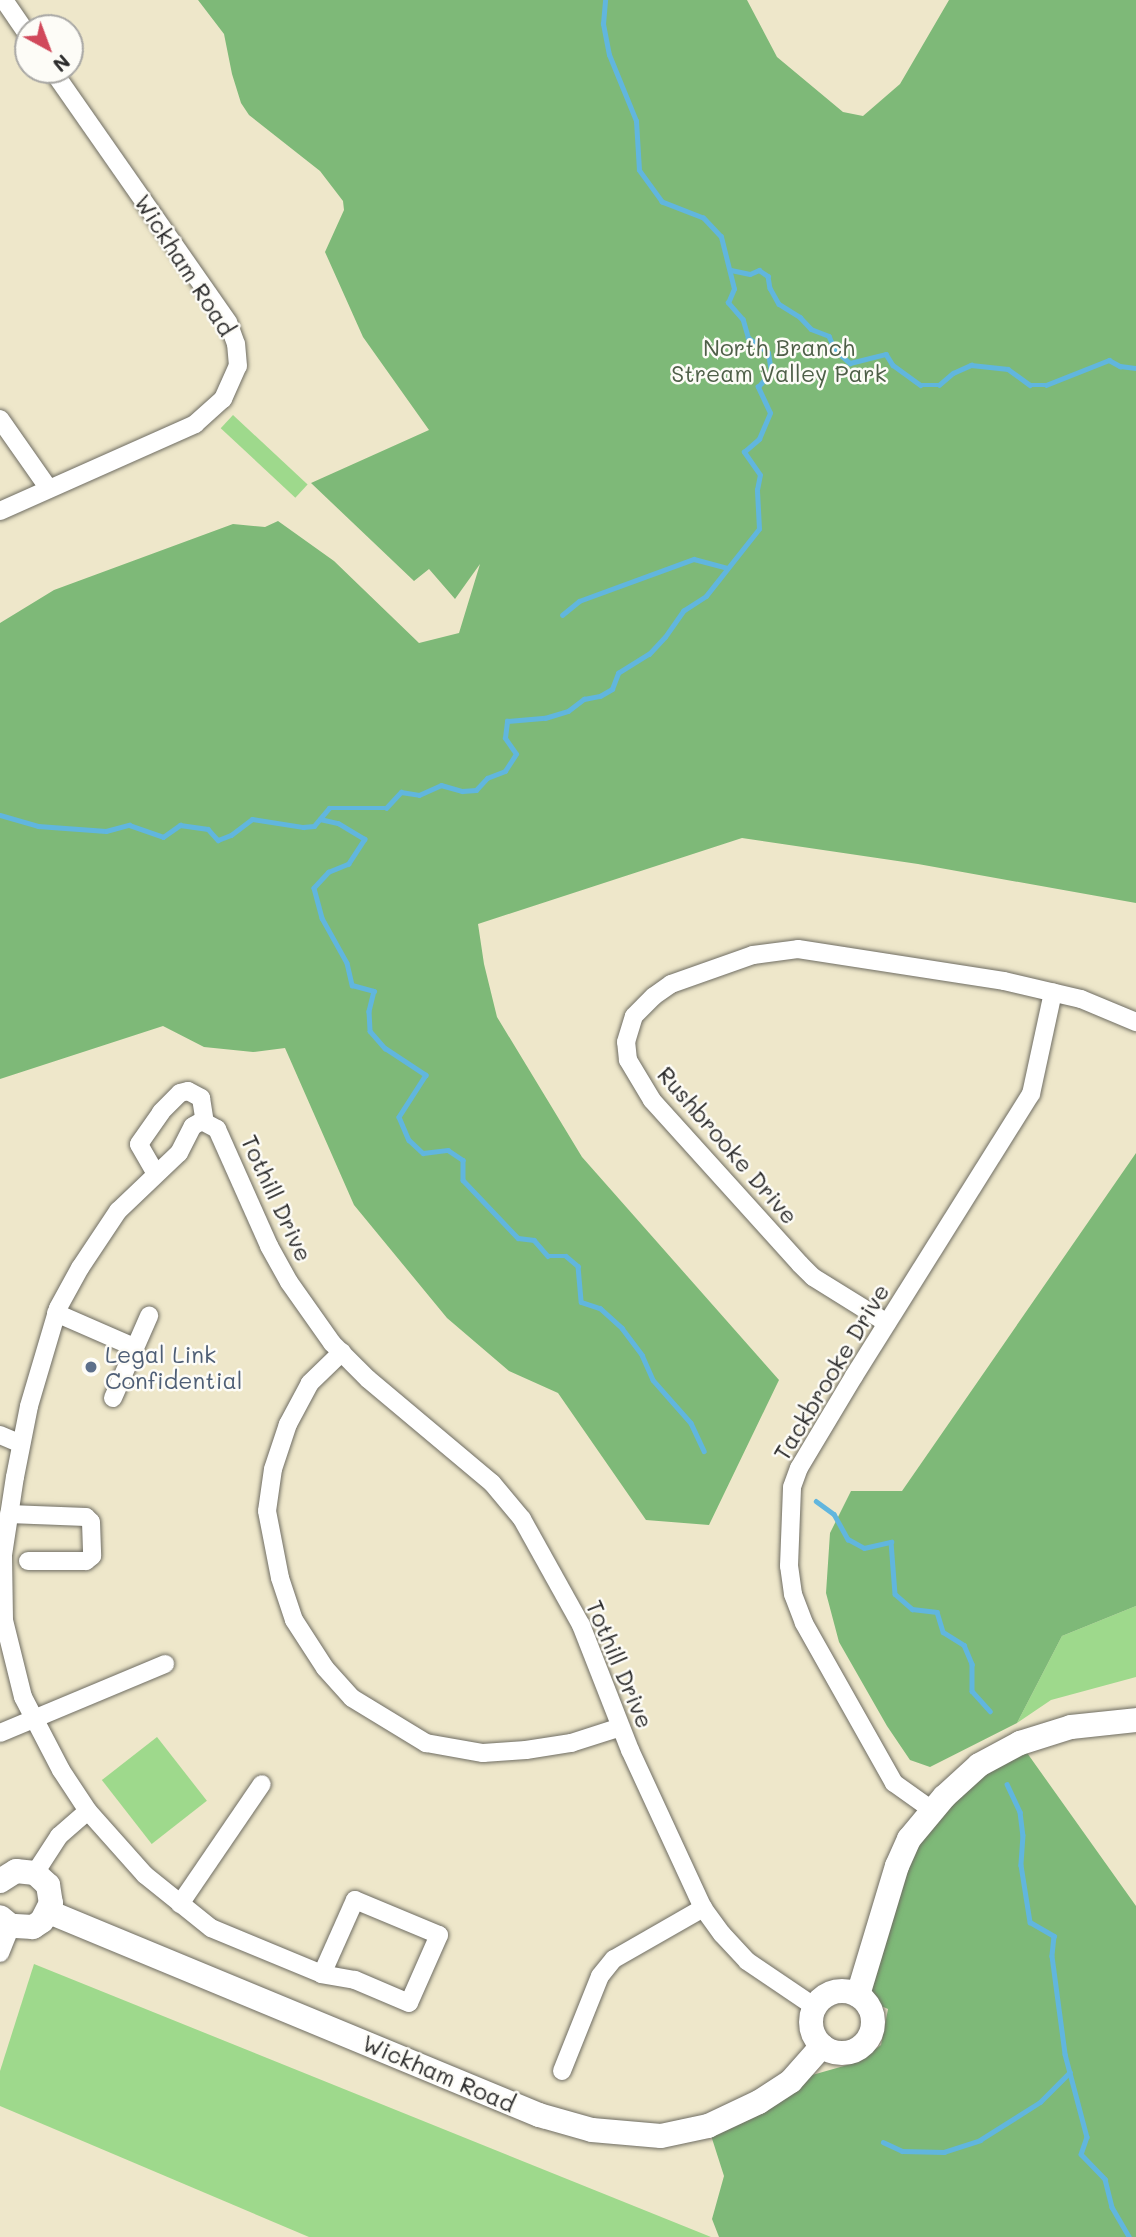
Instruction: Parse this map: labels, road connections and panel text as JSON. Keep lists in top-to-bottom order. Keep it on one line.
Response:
{"streets":{"street":["Wickham Road","Rushbrooke Drive","Tothill Drive","Tackbrooke Drive"]},"crossings":[["Wickham Road","Tothill Drive"],["Rushbrooke Drive","Tackbrooke Drive"]],"parks":["North Branch Stream Valley Park"],"places":["Legal Link Confidential"],"north":"bottom right"}
